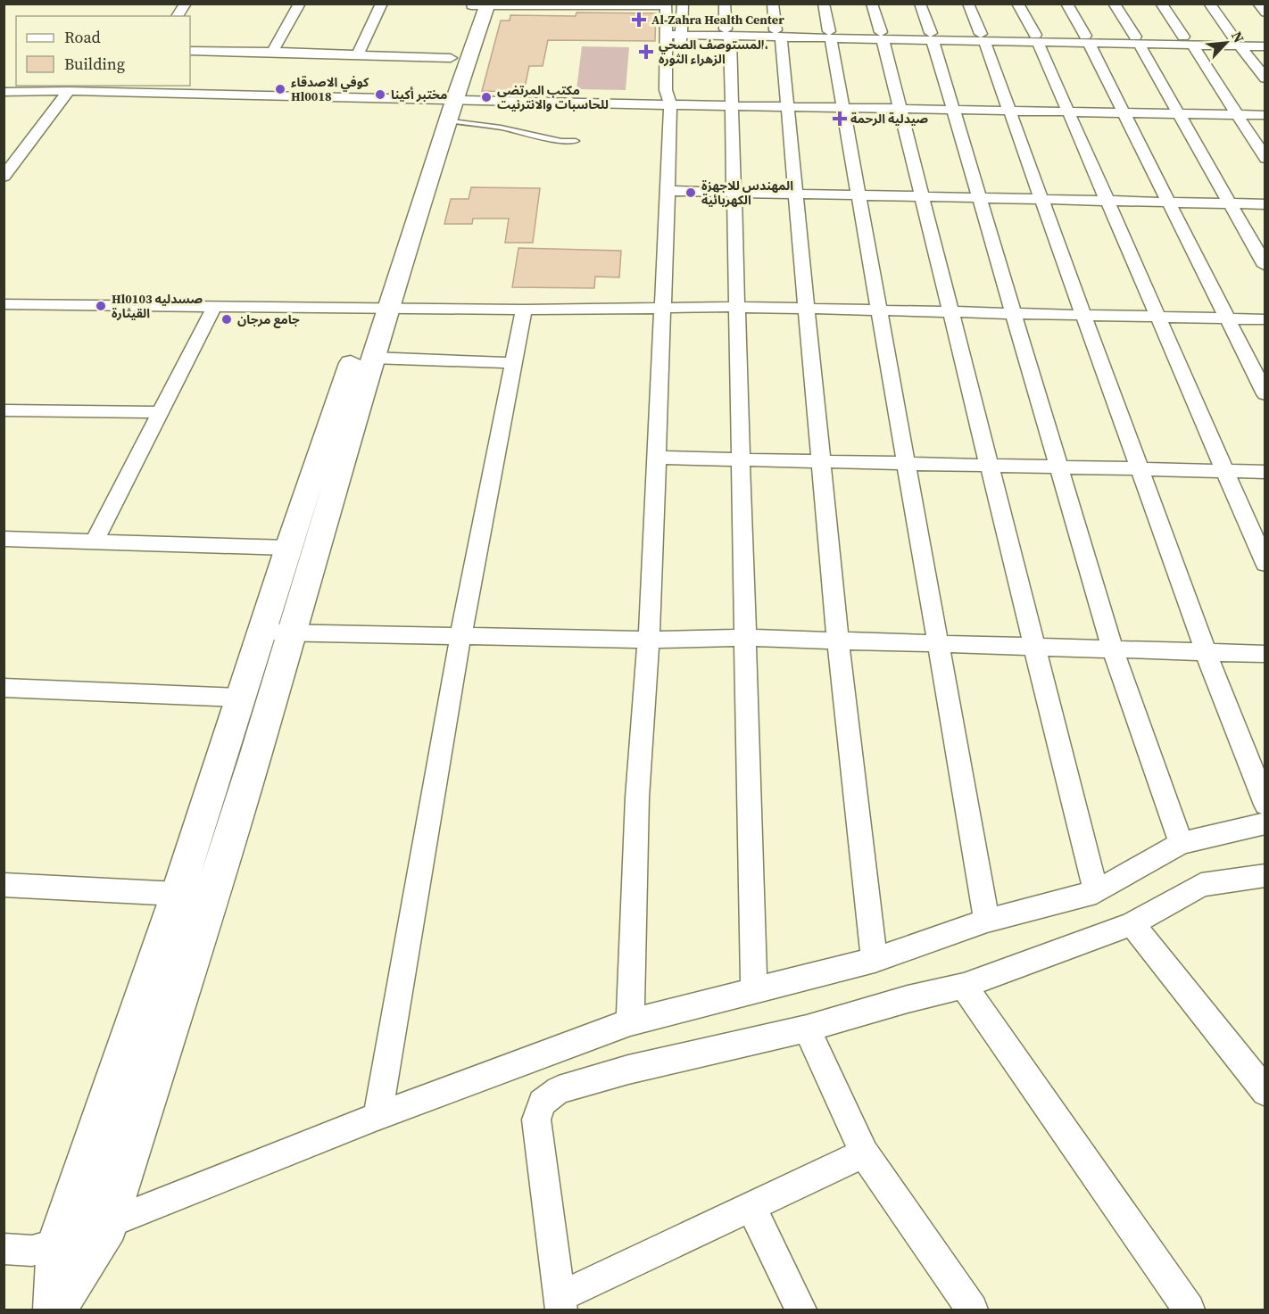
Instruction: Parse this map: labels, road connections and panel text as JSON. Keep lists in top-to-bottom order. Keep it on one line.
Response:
{"places":{"health":["Al-Zahra Health Center","المستوصف الصحي، الزهراء الثوره","صيدلية الرحمة"],"other":["كوفي الاصدقاء Hl0018","مختبر أكينا","مكتب المرتضى للحاسبات والانترنيت","المهندس للاجهزة الكهربائية","Hl0103 صسدليه القيثارة","جامع مرجان"]},"legend":["Road","Building"],"north":"top right"}
